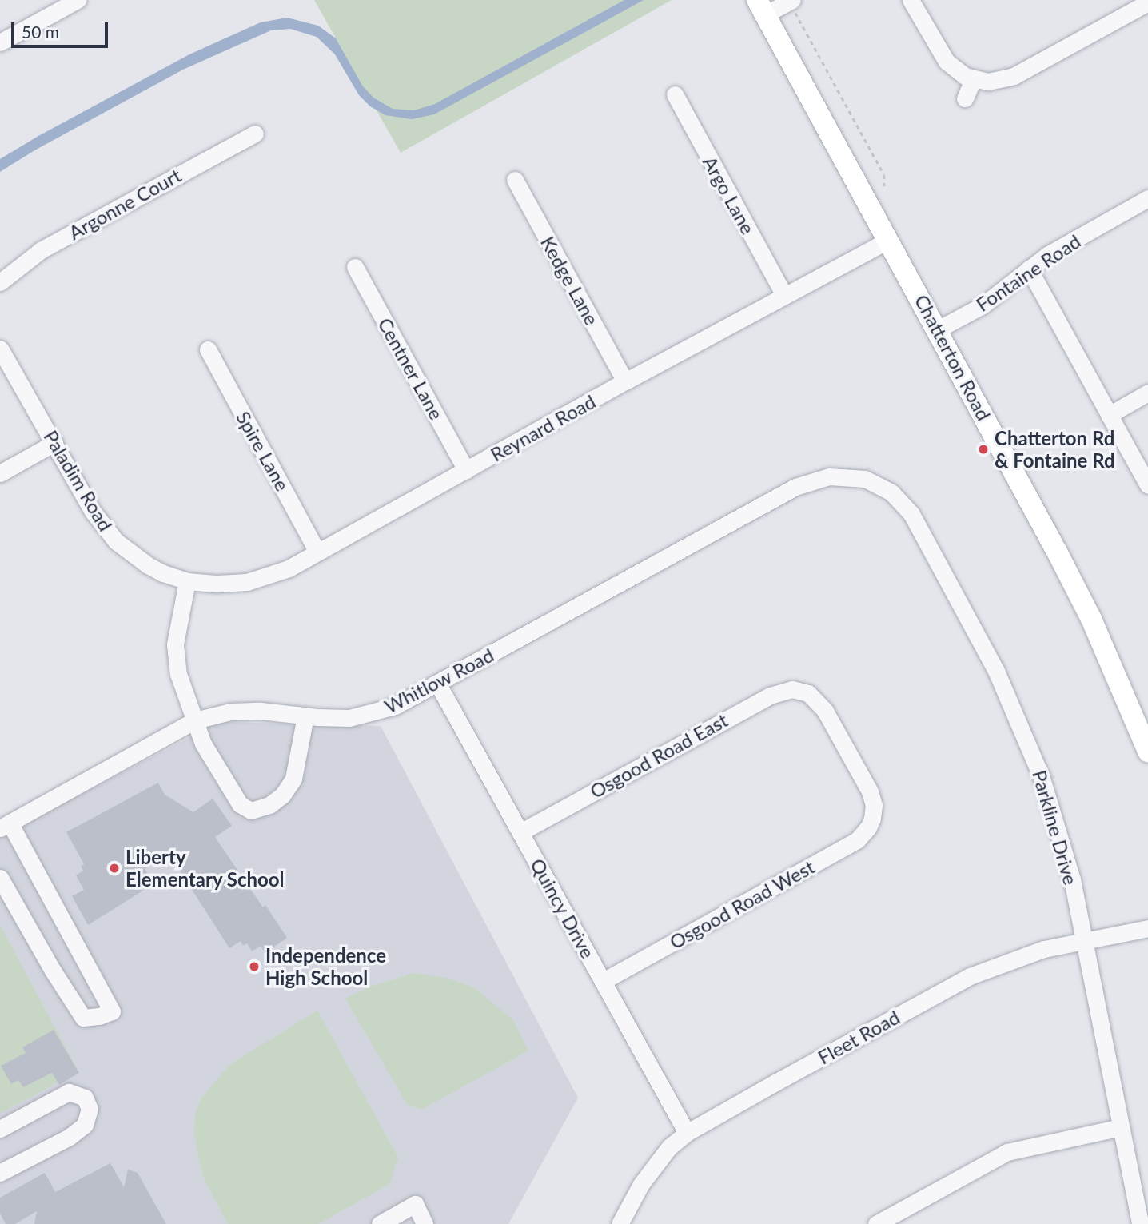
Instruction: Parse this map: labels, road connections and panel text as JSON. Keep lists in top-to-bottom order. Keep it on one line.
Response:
{"streets":{"main road":["Chatterton Road"],"street":["Argo Lane","Argonne Court","Fontaine Road","Kedge Lane","Centner Lane","Reynard Road","Spire Lane","Paladim Road","Whitlow Road","Osgood Road East","Parkline Drive","Osgood Road West","Quincy Drive","Fleet Road"]},"crossings":[["Argo Lane","Reynard Road"],["Fontaine Road","Chatterton Road"],["Kedge Lane","Reynard Road"],["Chatterton Road","Reynard Road"],["Centner Lane","Reynard Road"],["Reynard Road","Spire Lane"],["Reynard Road","Paladim Road"],["Whitlow Road","Parkline Drive"],["Whitlow Road","Quincy Drive"],["Osgood Road East","Osgood Road West"],["Osgood Road East","Quincy Drive"],["Parkline Drive","Fleet Road"],["Osgood Road West","Quincy Drive"],["Quincy Drive","Fleet Road"]],"places":["Chatterton Rd & Fontaine Rd","Liberty Elementary School","Independence High School"],"scale_bar":"50 m"}
